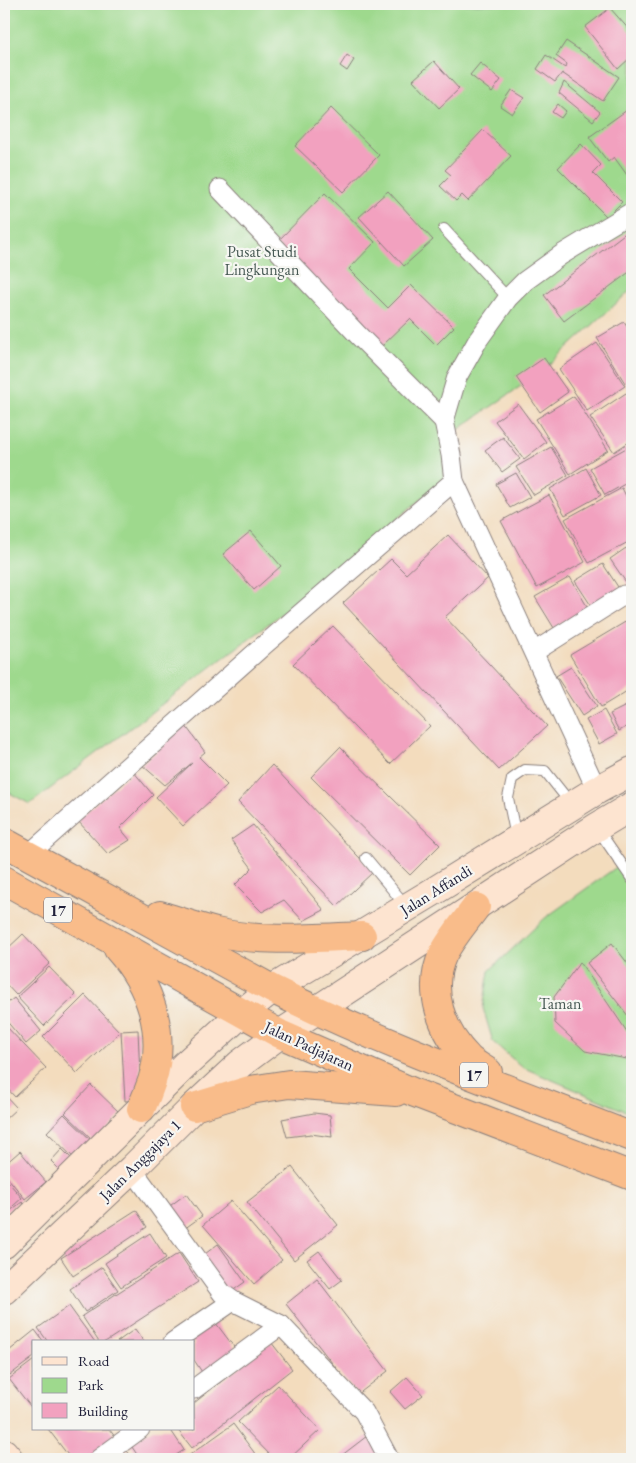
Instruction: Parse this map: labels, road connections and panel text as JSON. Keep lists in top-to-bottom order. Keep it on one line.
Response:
{"streets":{"highway":["17","Jalan Padjajaran"],"main road":["Jalan Affandi","Jalan Anggajaya 1"]},"crossings":[["Jalan Affandi","17"],["Jalan Affandi","Jalan Padjajaran"],["Jalan Padjajaran","Jalan Anggajaya 1"]],"parks":["Pusat Studi Lingkungan","Taman"],"legend":["Road","Park","Building"]}
